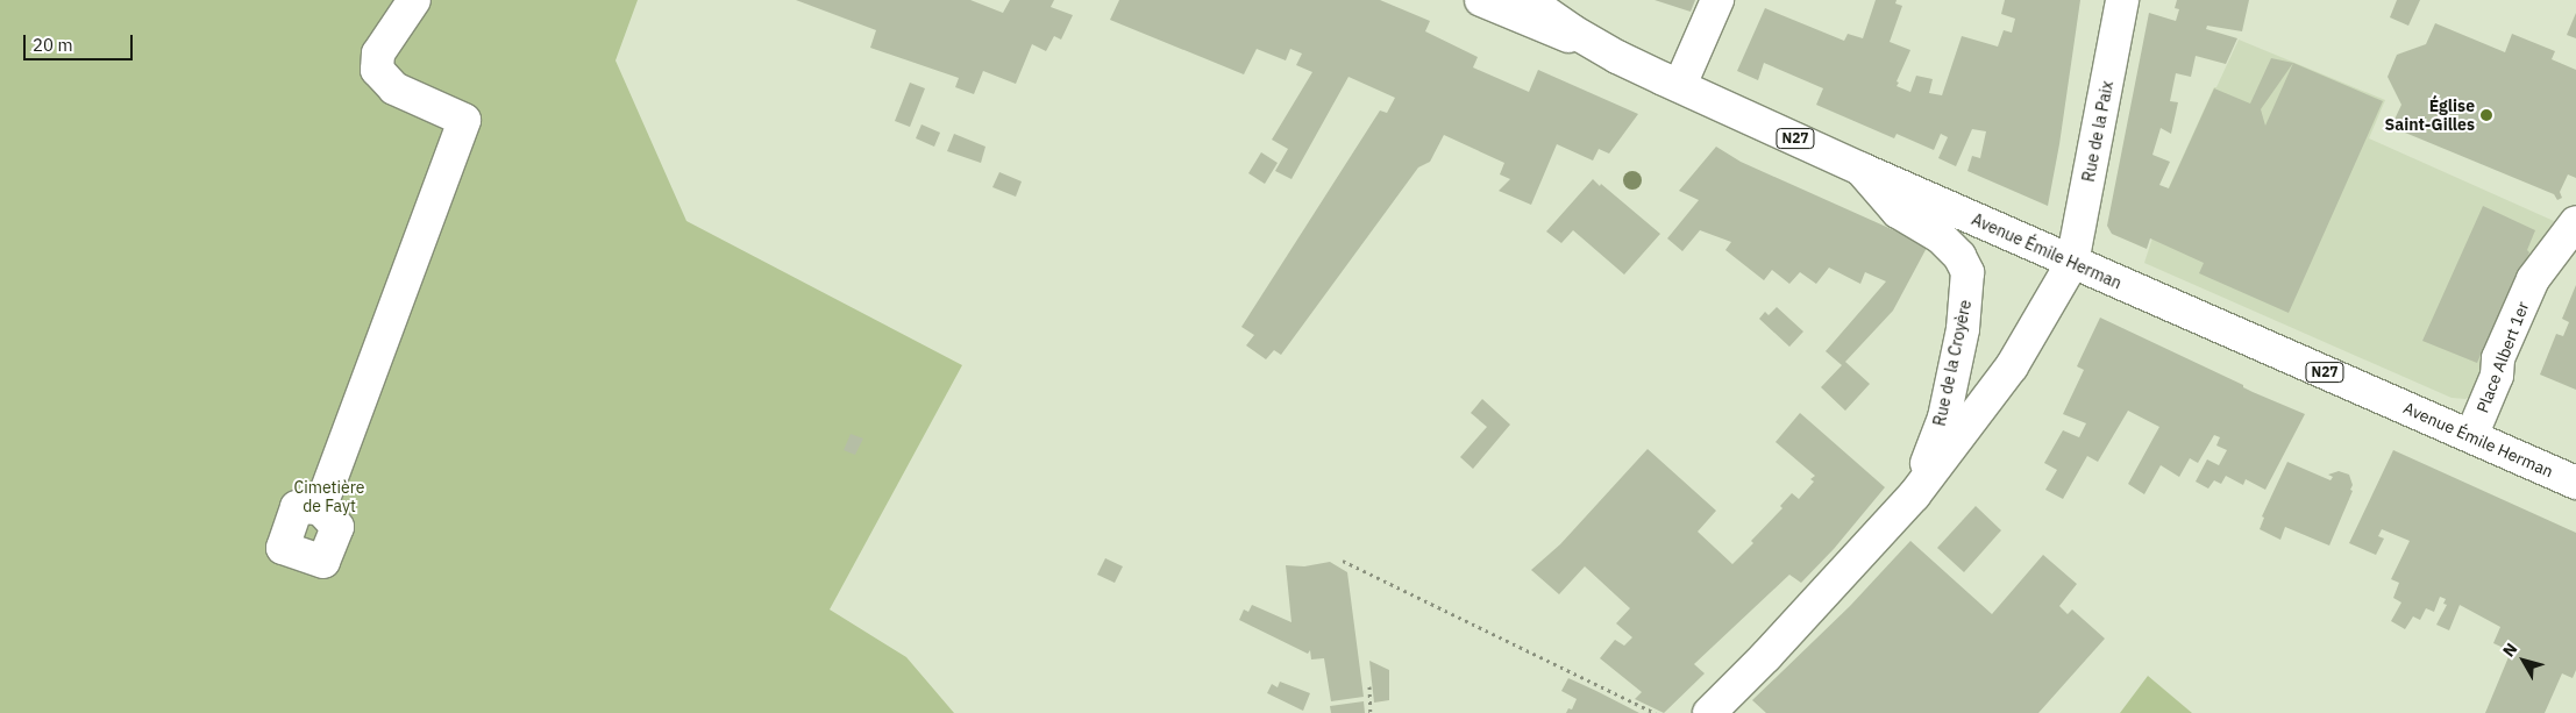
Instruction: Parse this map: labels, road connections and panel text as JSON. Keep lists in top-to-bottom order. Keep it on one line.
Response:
{"streets":{"street":["Rue de la Paix","N27","Avenue Émile Herman","Place Albert 1er","Rue de la Croyère"]},"crossings":[["Rue de la Paix","Avenue Émile Herman"],["Rue de la Paix","Rue de la Croyère"],["Avenue Émile Herman","Place Albert 1er"],["Avenue Émile Herman","Rue de la Croyère"]],"parks":["Cimetière de Fayt"],"places":["Église Saint-Gilles"],"scale_bar":"20 m","north":"top left"}
